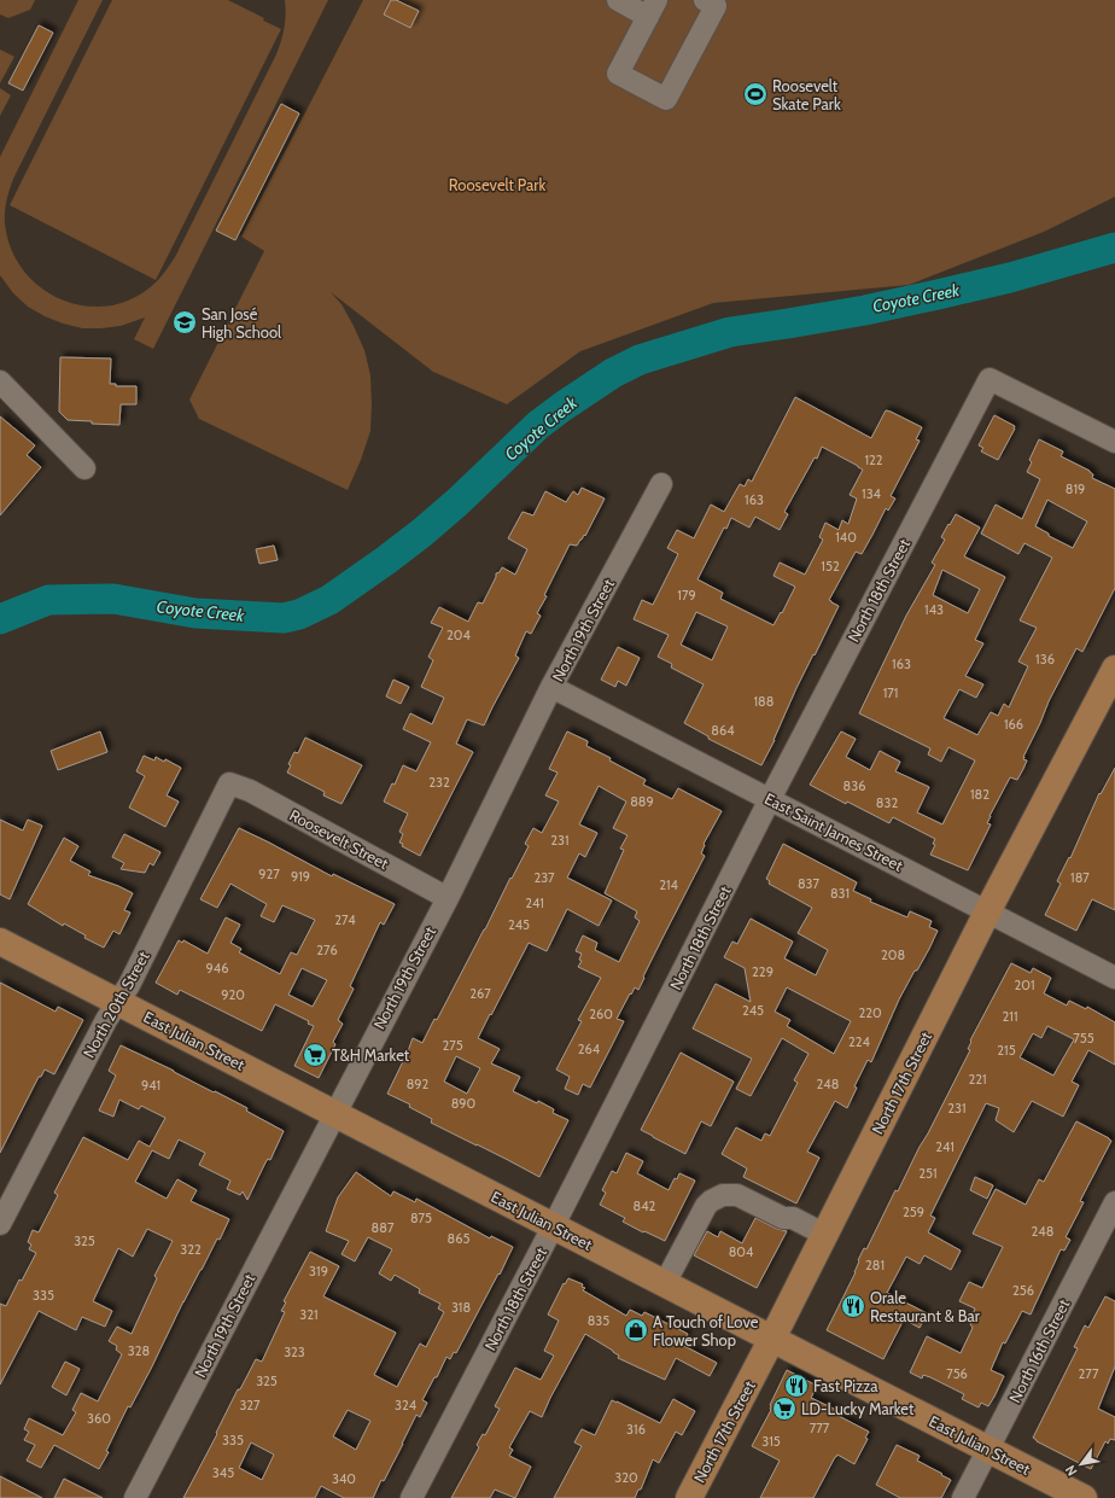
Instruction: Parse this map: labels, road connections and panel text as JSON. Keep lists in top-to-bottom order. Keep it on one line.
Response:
{"streets":{"main road":["East Julian Street","North 17th Street"],"street":["North 18th Street","North 19th Street","East Saint James Street","Roosevelt Street","North 20th Street","North 16th Street"]},"crossings":[["North 18th Street","East Saint James Street"],["North 18th Street","East Julian Street"],["North 19th Street","East Saint James Street"],["North 19th Street","Roosevelt Street"],["North 19th Street","East Julian Street"],["East Saint James Street","North 17th Street"],["Roosevelt Street","North 20th Street"],["North 20th Street","East Julian Street"],["East Julian Street","North 17th Street"],["East Julian Street","North 16th Street"]],"water":["Coyote Creek"],"parks":["Roosevelt Park"],"places":{"sports":["Roosevelt Skate Park"],"school or university":["San José High School"],"supermarket":["T&H Market","LD-Lucky Market"],"restaurant":["Orale Restaurant & Bar","Fast Pizza"],"shop":["A Touch of Love Flower Shop"]},"house_numbers":["122","819","134","163","140","152","179","143","204","136","163","171","188","166","864","232","836","182","889","832","231","927","919","237","187","837","214","831","241","274","245","276","208","946","229","201","267","920","245","220","260","211","755","224","275","264","215","221","892","248","941","890","231","241","251","842","259","875","887","248","865","325","322","804","281","319","256","335","318","321","835","328","323","756","277","325","327","324","360","777","316","335","315","345","320","340"],"north":"bottom left"}
